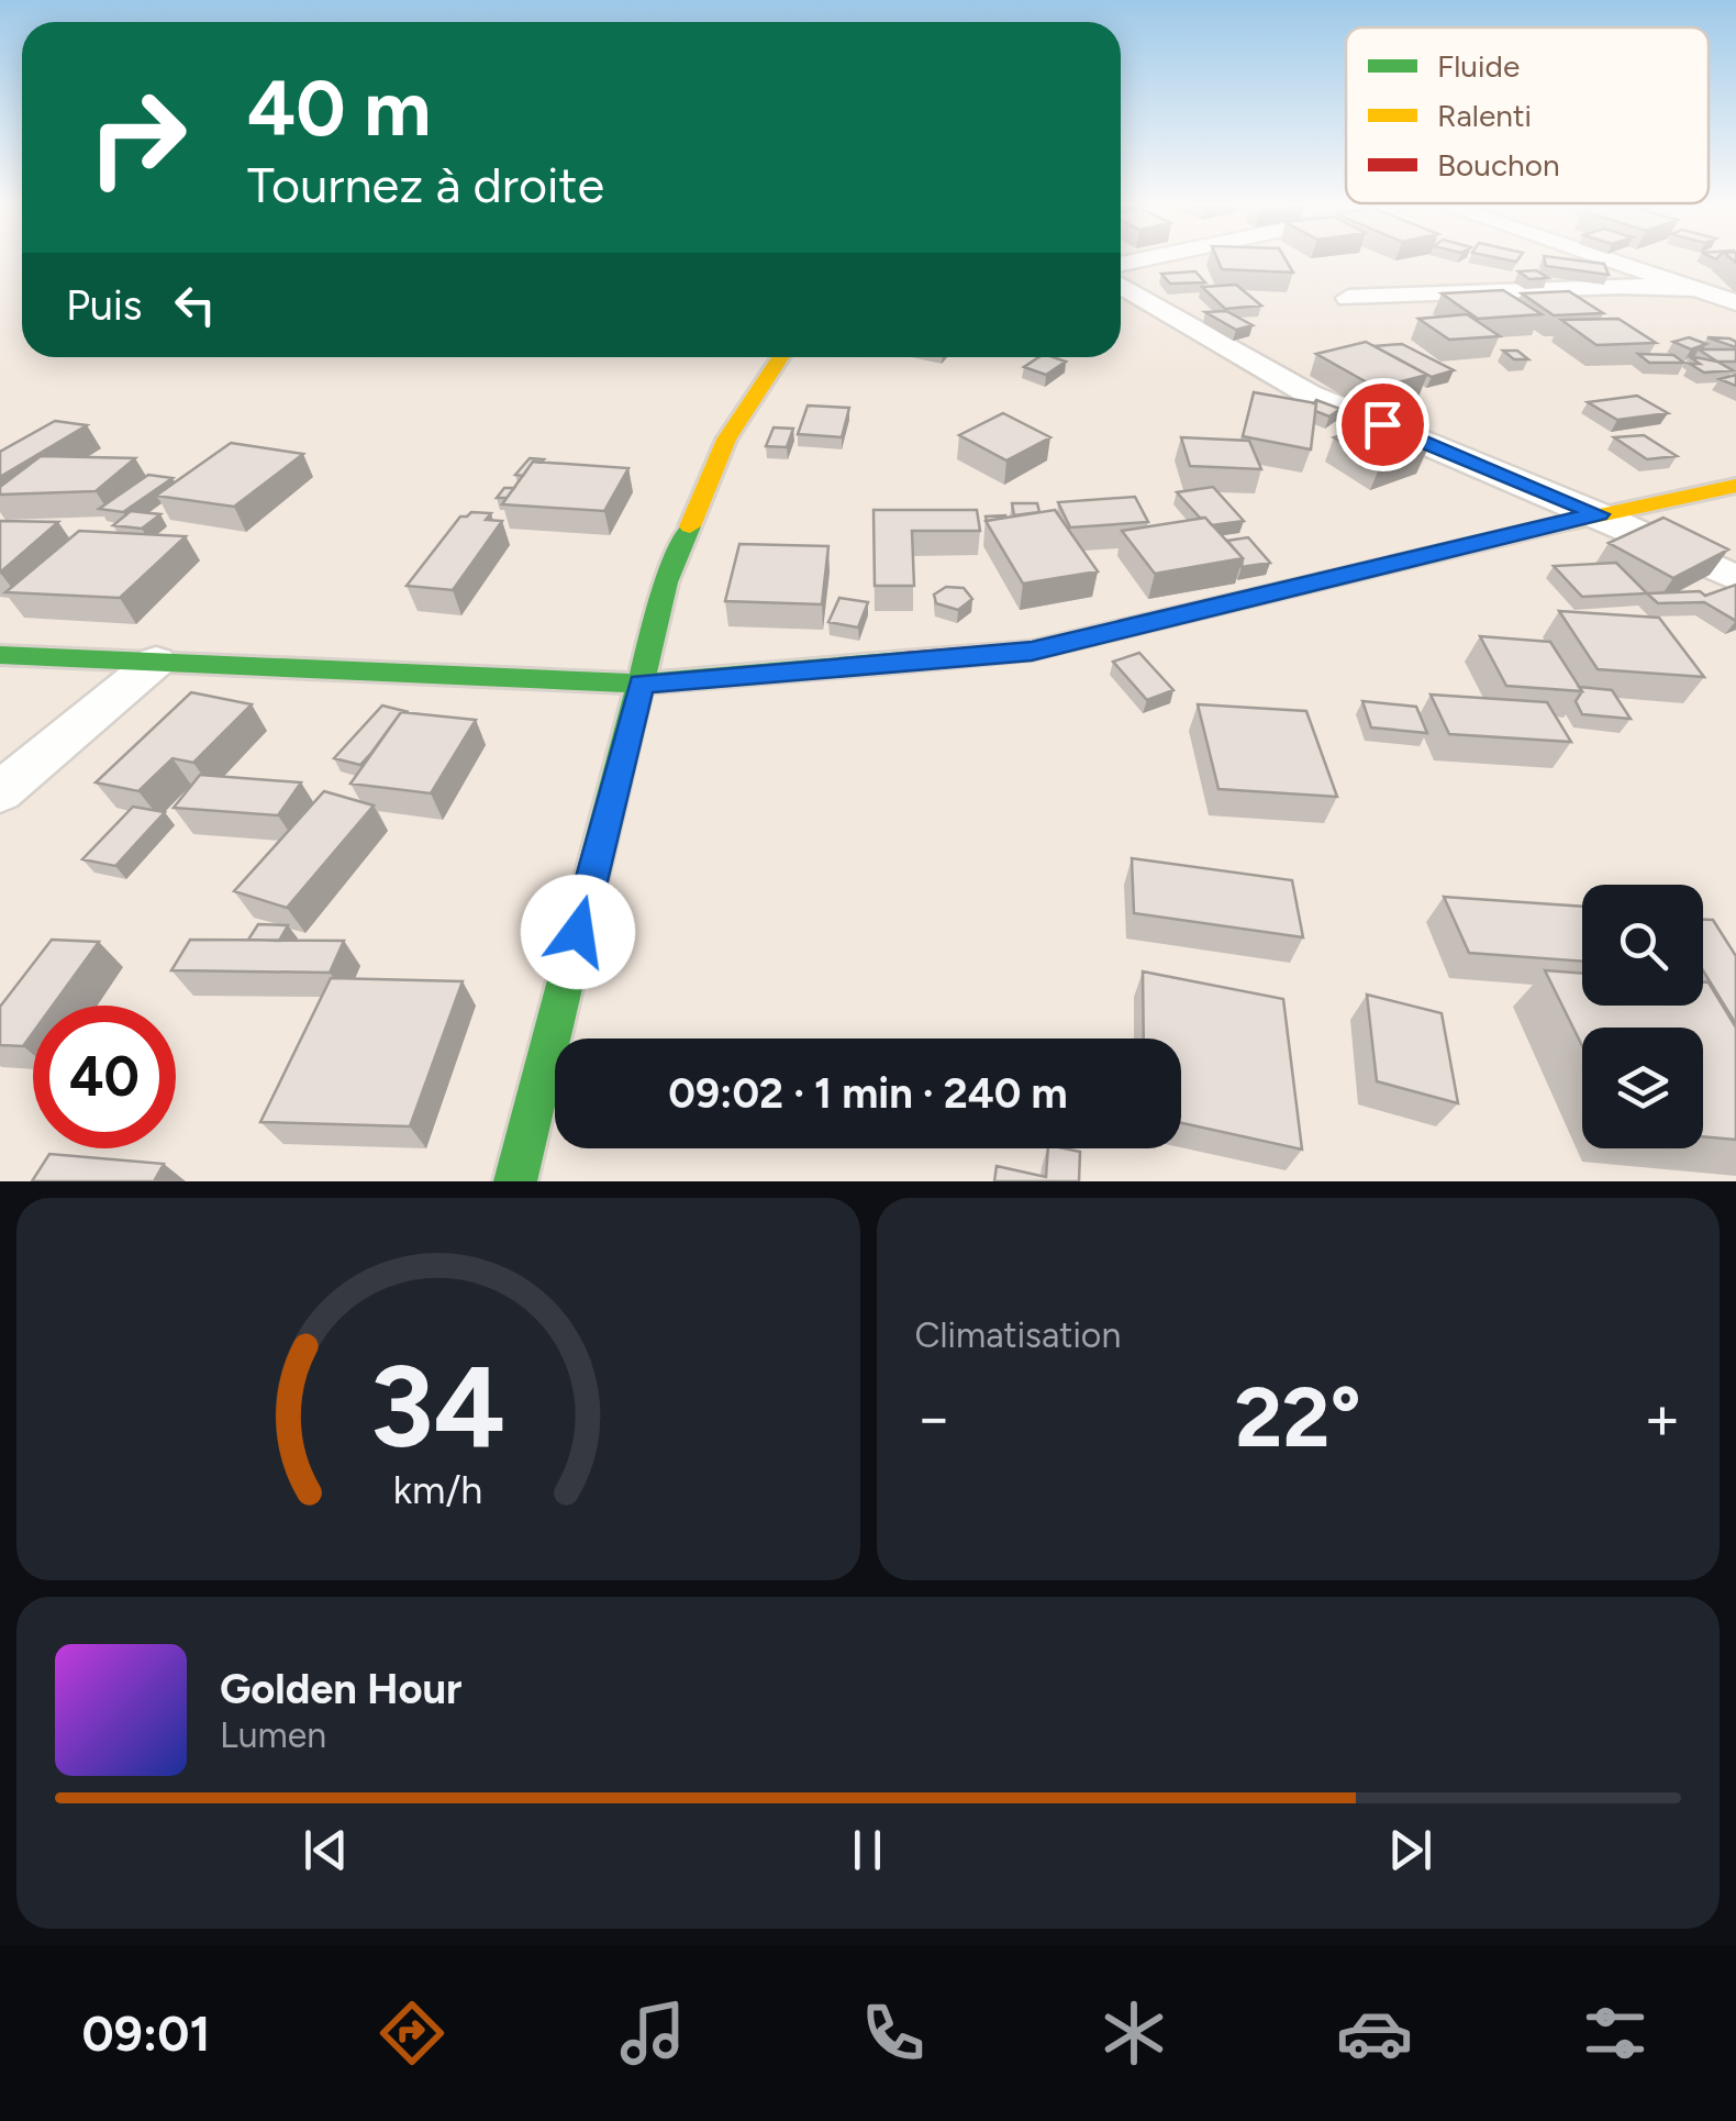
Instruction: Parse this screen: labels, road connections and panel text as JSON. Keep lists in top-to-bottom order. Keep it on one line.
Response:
{"legend":["Fluide","Ralenti","Bouchon"],"page":{"turn":["40 m","Tournez à droite"],"then":"Puis","limit":"40","trip":"09:02 · 1 min · 240 m","tile":"Climatisation","heat":["−","22°","+"],"song":["Golden Hour","Lumen"],"tabs":"09:01","gauge":["34","km/h"]}}
